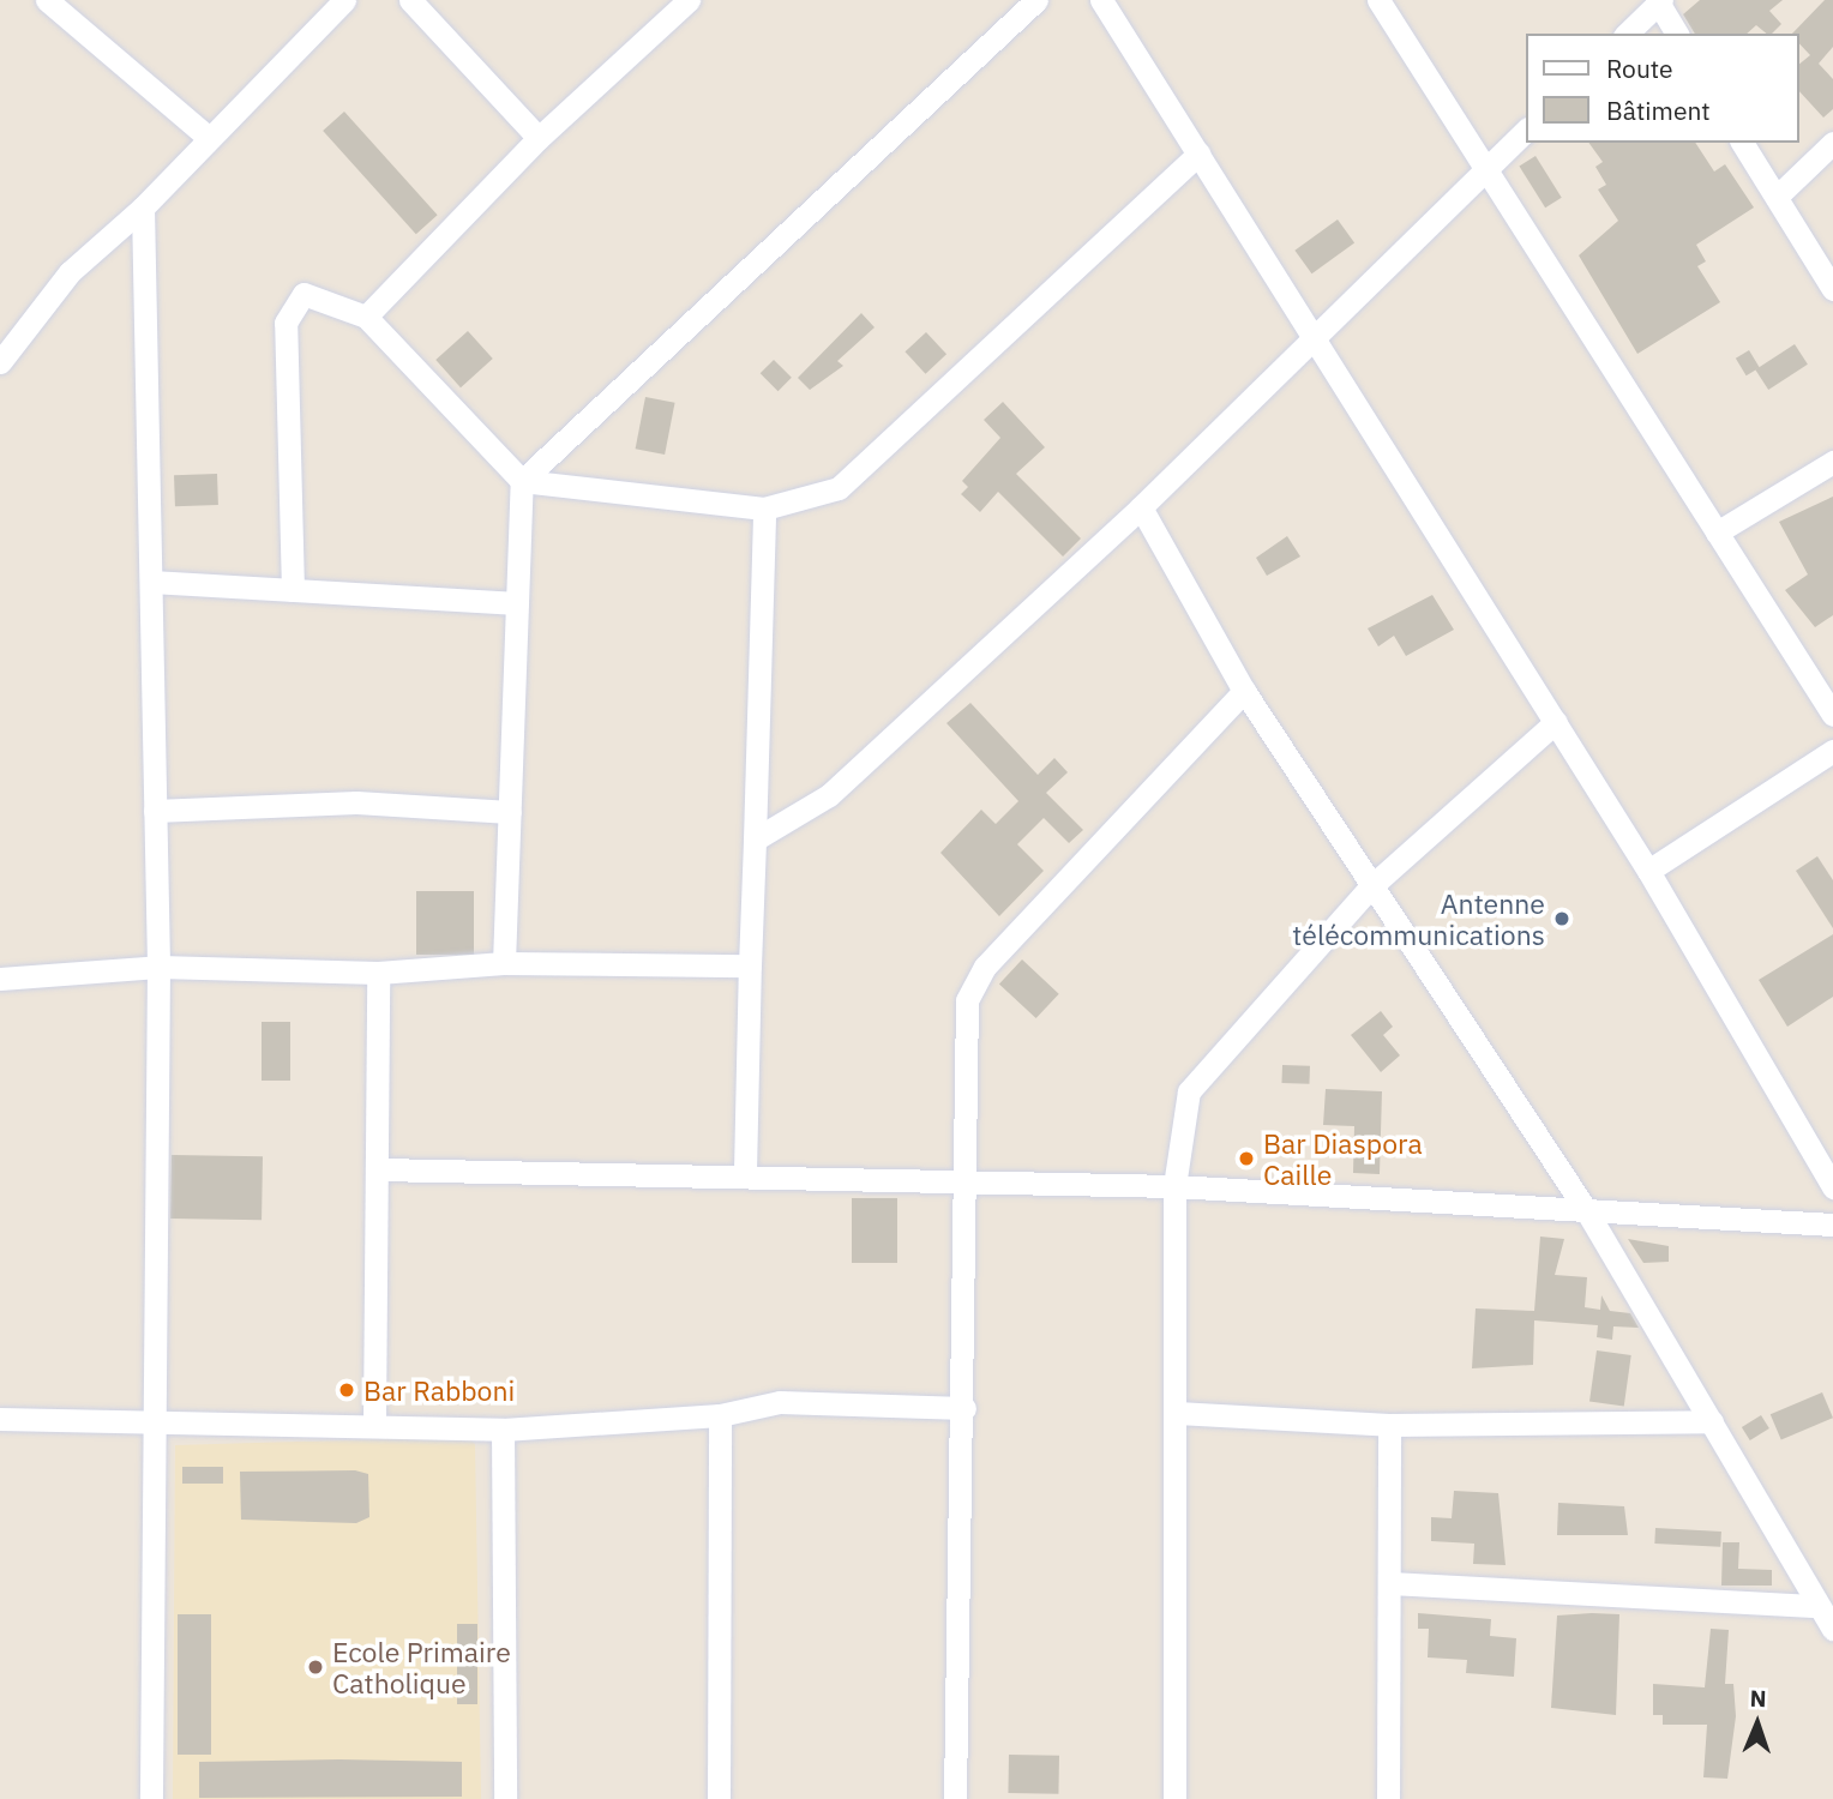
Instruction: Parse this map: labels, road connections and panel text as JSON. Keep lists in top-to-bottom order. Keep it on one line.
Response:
{"places":["Antenne télécommunications","Bar Diaspora Caille","Bar Rabboni","Ecole Primaire Catholique"],"legend":["Route","Bâtiment"],"north":"top"}
